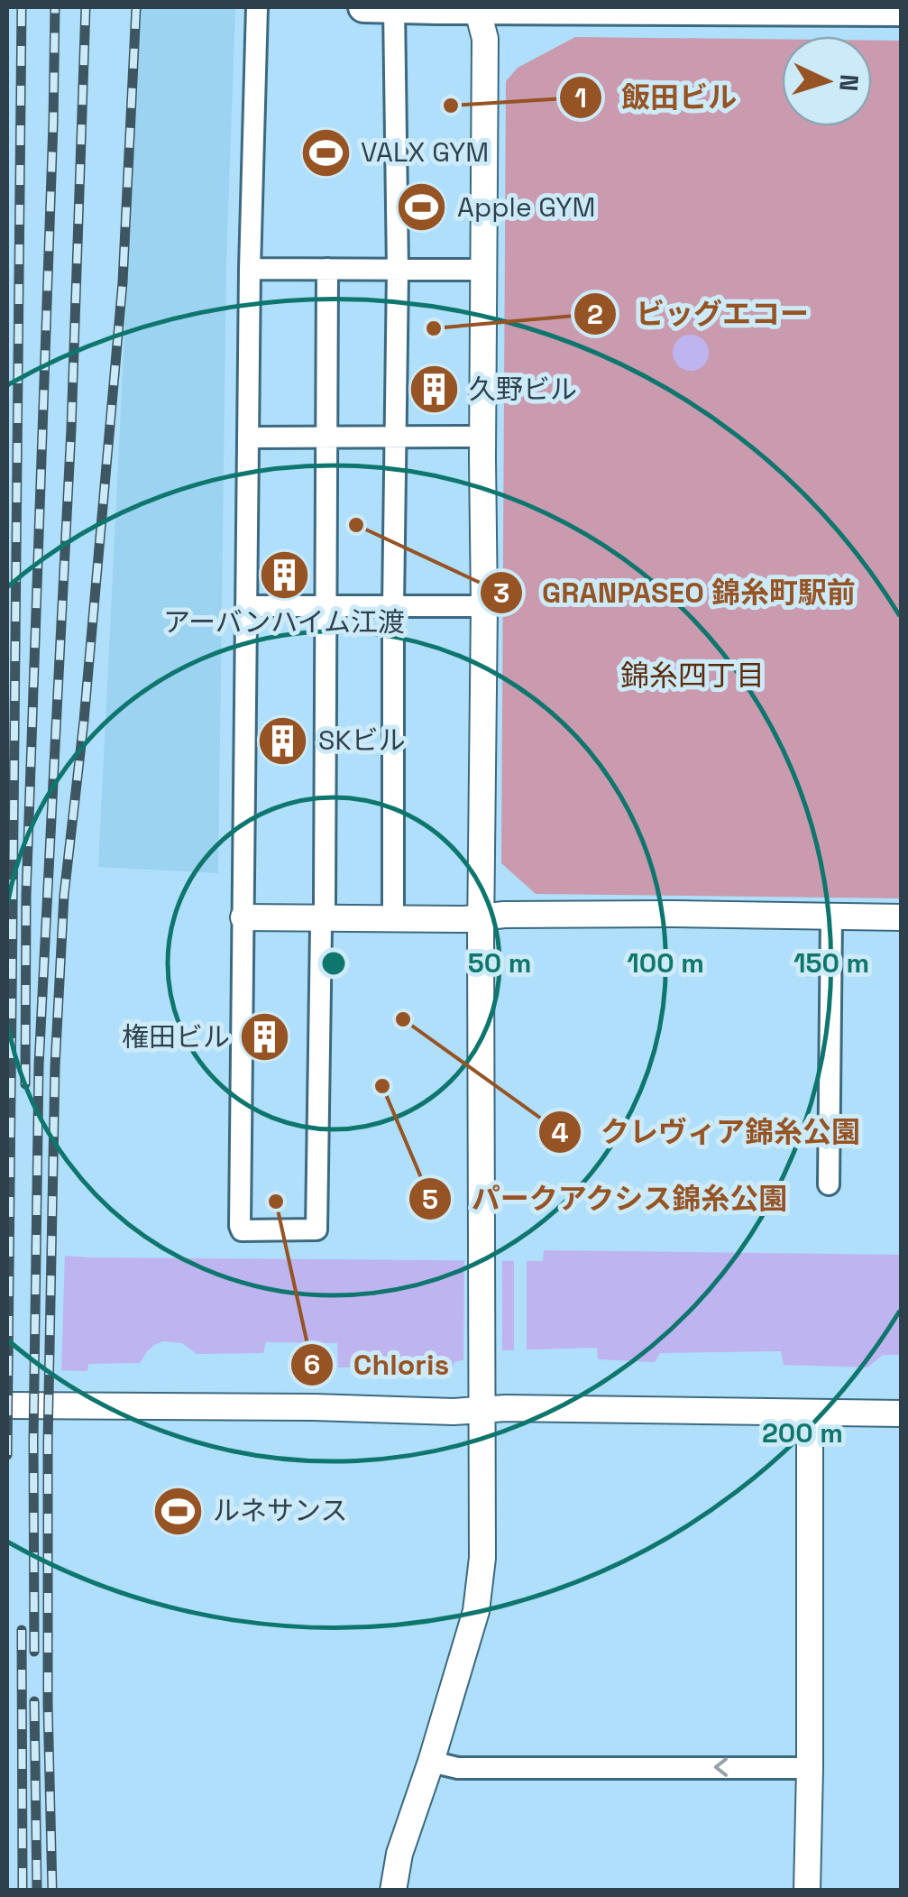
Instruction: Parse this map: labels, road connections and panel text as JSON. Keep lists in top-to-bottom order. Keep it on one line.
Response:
{"districts":["錦糸四丁目"],"places":{"other":["飯田ビル","ビッグエコー","GRANPASEO 錦糸町駅前","クレヴィア錦糸公園","パークアクシス錦糸公園","Chloris"],"sports":["VALX GYM","Apple GYM","ルネサンス"],"building":["久野ビル","アーバンハイム江渡","SKビル","権田ビル"]},"north":"right","rings":["50 m","100 m","150 m","200 m"]}
